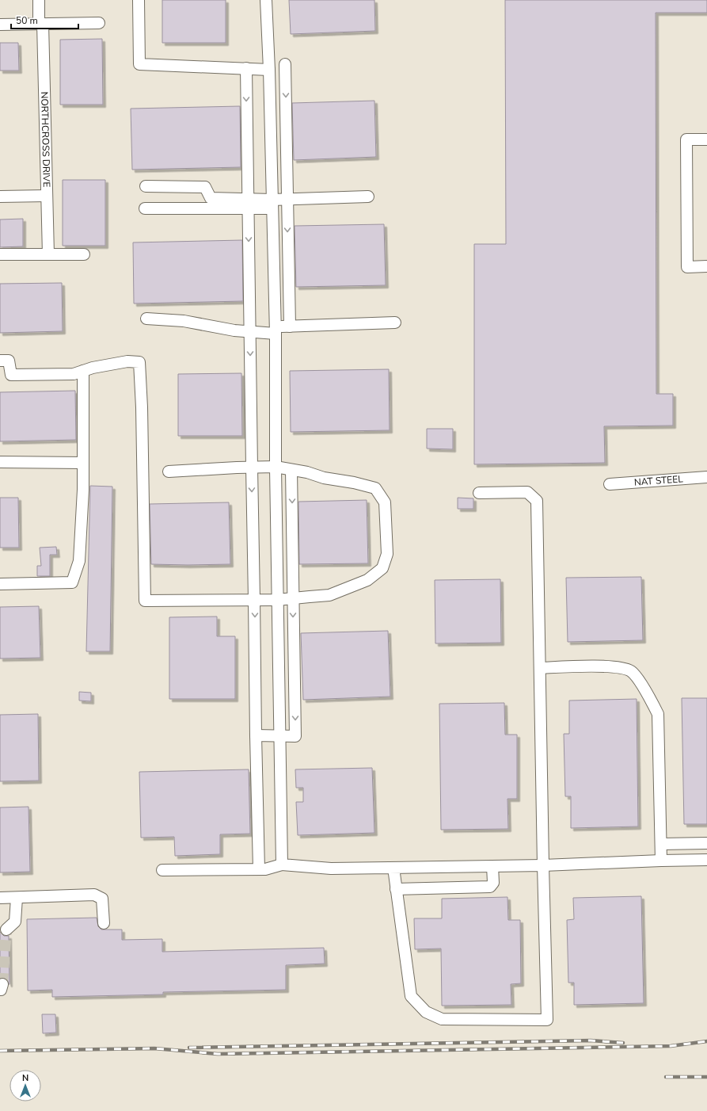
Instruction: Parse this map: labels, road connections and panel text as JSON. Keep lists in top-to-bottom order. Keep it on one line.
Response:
{"streets":{"street":["NORTHCROSS DRIVE","NAT STEEL"]},"scale_bar":"50 m","north":"top"}
